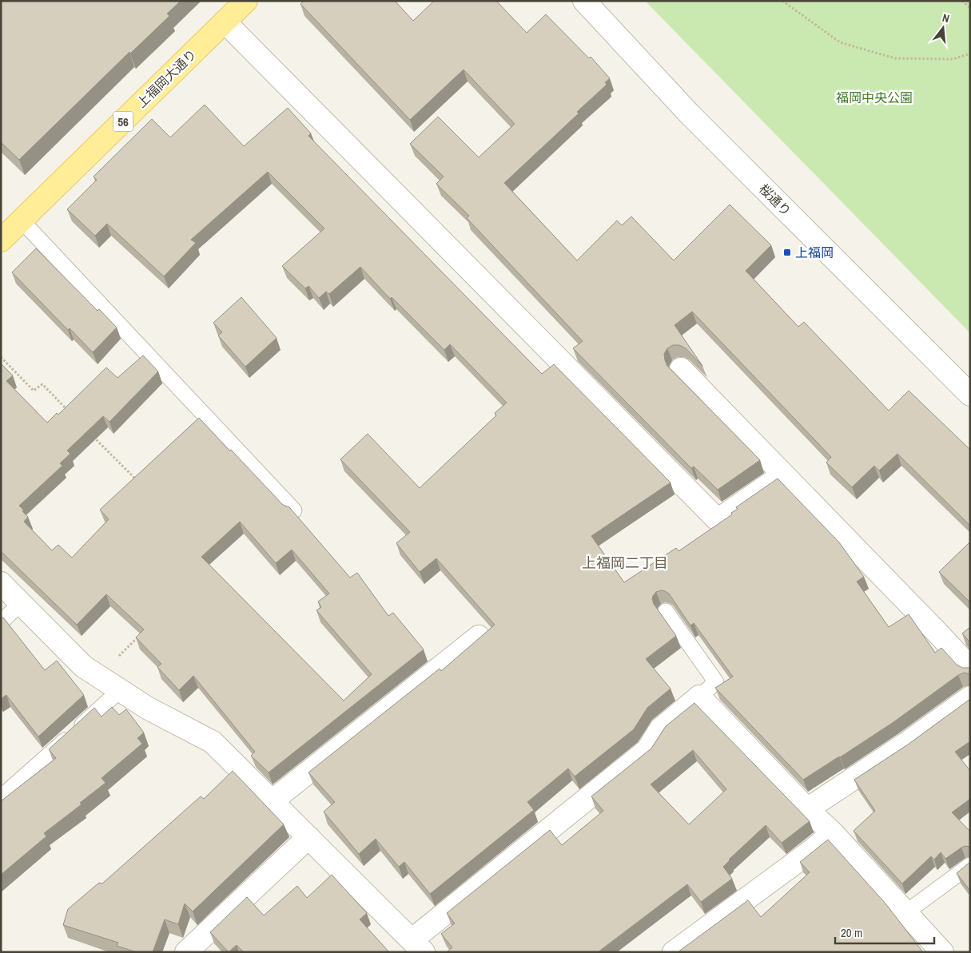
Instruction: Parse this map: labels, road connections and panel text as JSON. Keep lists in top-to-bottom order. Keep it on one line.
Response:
{"streets":{"main road":["上福岡大通り","56"],"street":["桜通り"]},"districts":["上福岡二丁目"],"parks":["福岡中央公園"],"places":{"transit":["上福岡"]},"scale_bar":"20 m","north":"top"}
